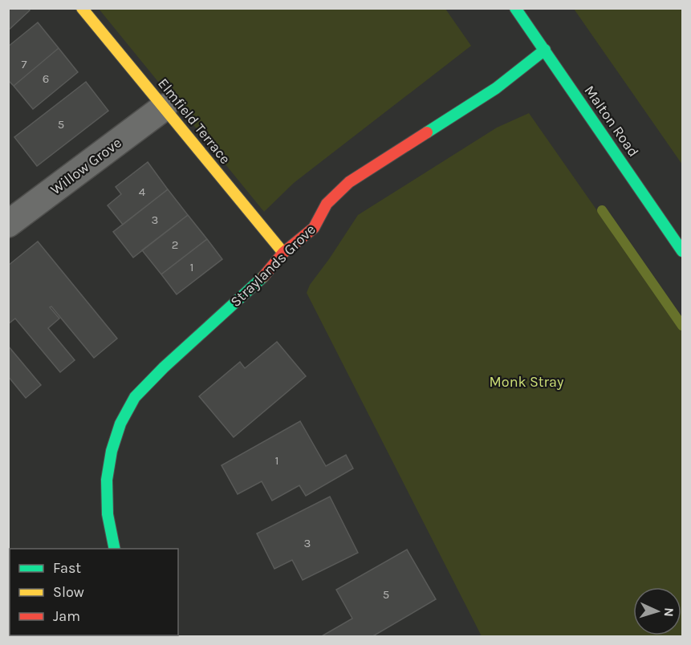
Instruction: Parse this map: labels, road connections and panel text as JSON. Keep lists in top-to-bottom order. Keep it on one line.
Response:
{"streets":{"street":["Elmfield Terrace","Malton Road","Willow Grove","Straylands Grove"]},"crossings":[["Elmfield Terrace","Willow Grove"],["Elmfield Terrace","Straylands Grove"],["Malton Road","Straylands Grove"]],"parks":["Monk Stray"],"house_numbers":["7","6","5","4","3","2","1","1","3","5"],"legend":["Fast","Slow","Jam"],"north":"right"}
